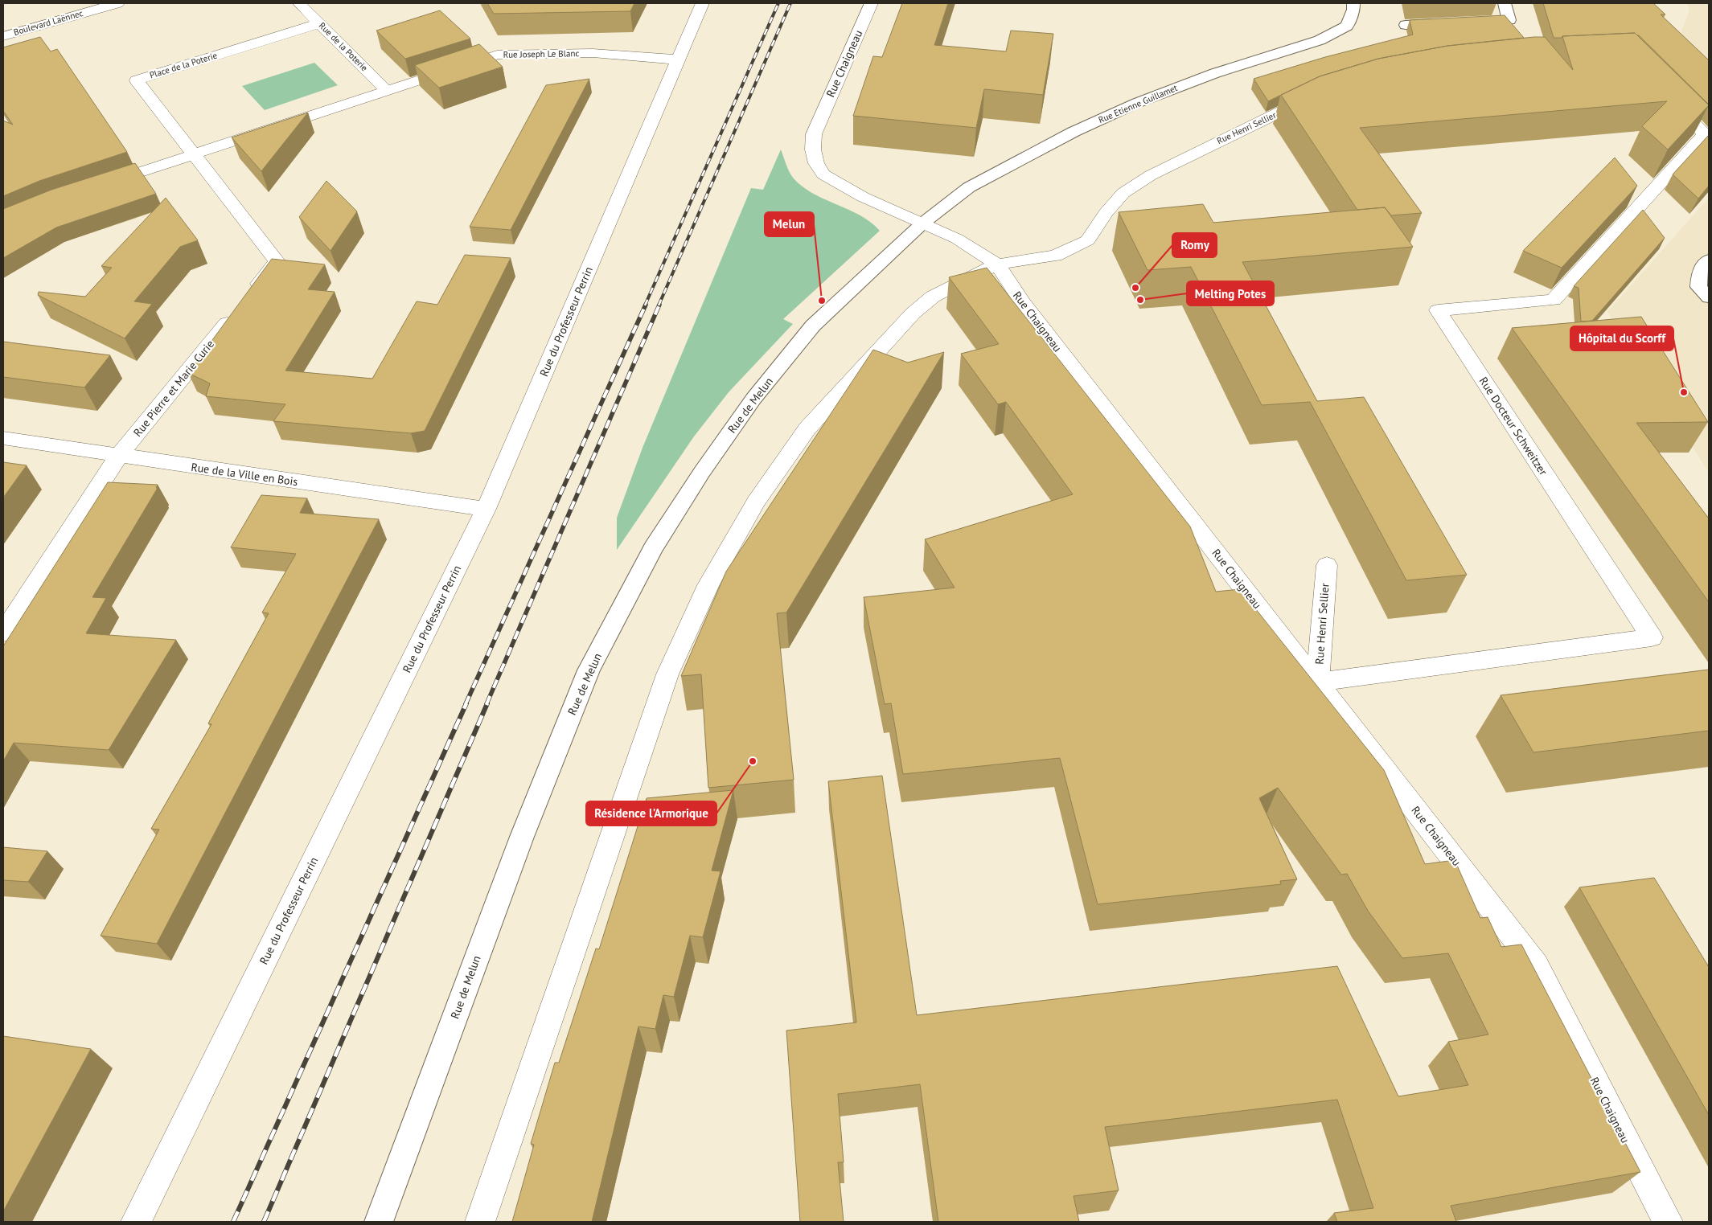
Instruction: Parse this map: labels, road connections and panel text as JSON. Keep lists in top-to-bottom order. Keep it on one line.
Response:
{"streets":{"street":["Boulevard Laënnec","Rue de la Poterie","Rue Joseph Le Blanc","Rue Chaigneau","Place de la Poterie","Rue Henri Sellier","Rue du Professeur Perrin","Rue Pierre et Marie Curie","Rue Docteur Schweitzer","Rue de la Ville en Bois"],"lane":["Rue Etienne Guillamet","Rue de Melun"]},"crossings":[["Rue de la Poterie","Rue Joseph Le Blanc"],["Rue de la Poterie","Place de la Poterie"],["Rue Joseph Le Blanc","Place de la Poterie"],["Rue Joseph Le Blanc","Rue du Professeur Perrin"],["Rue Joseph Le Blanc","Rue Pierre et Marie Curie"],["Rue Chaigneau","Rue Etienne Guillamet"],["Rue Chaigneau","Rue Henri Sellier"],["Rue Chaigneau","Rue de Melun"],["Rue Chaigneau","Rue Docteur Schweitzer"],["Place de la Poterie","Rue Pierre et Marie Curie"],["Rue Etienne Guillamet","Rue de Melun"],["Rue Henri Sellier","Rue Docteur Schweitzer"],["Rue du Professeur Perrin","Rue de la Ville en Bois"],["Rue Pierre et Marie Curie","Rue de la Ville en Bois"]],"places":["Romy","Melting Potes","Melun","Hôpital du Scorff","Résidence l'Armorique"]}
